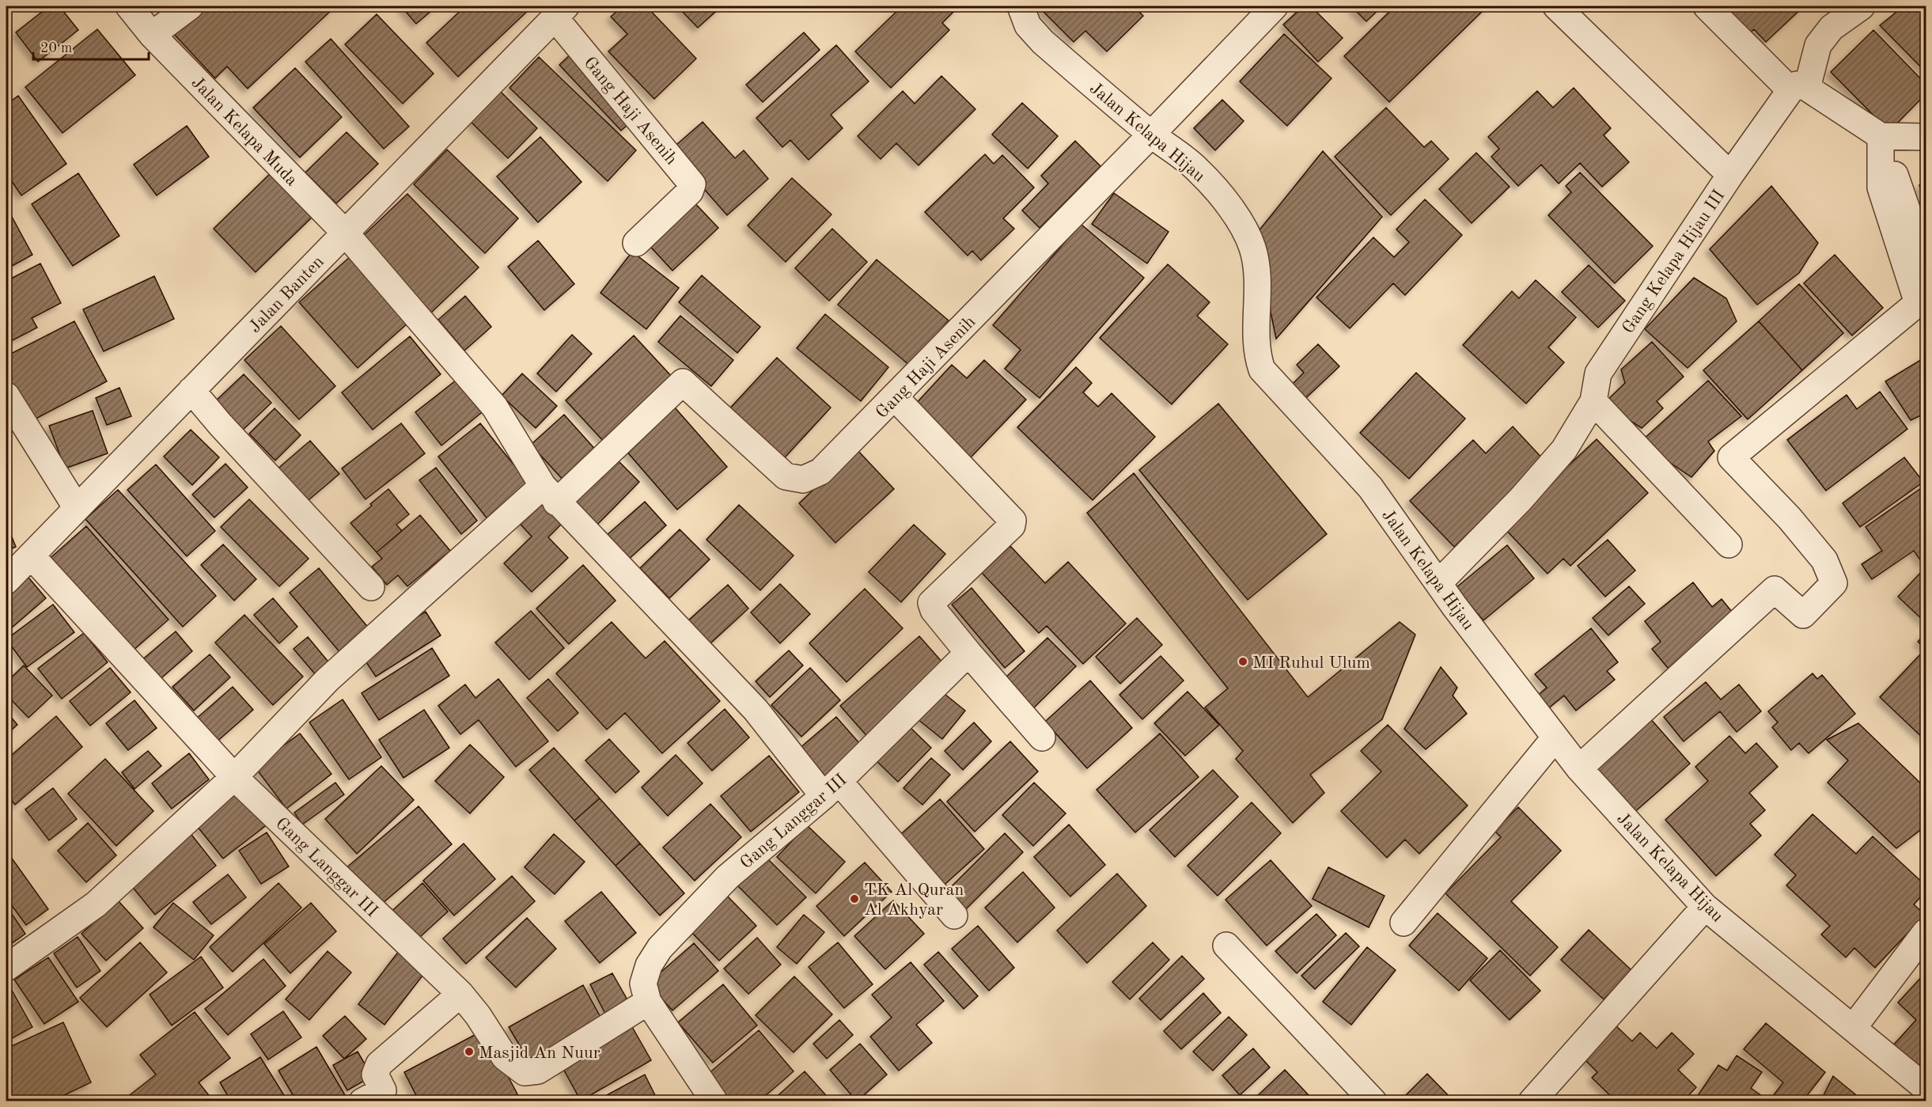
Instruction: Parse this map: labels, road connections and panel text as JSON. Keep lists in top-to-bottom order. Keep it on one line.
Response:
{"streets":{"street":["Gang Haji Asenih","Jalan Kelapa Muda","Jalan Kelapa Hijau","Gang Kelapa Hijau III","Jalan Banten","Gang Langgar III"]},"crossings":[["Gang Haji Asenih","Jalan Kelapa Muda"],["Gang Haji Asenih","Jalan Kelapa Hijau"],["Gang Haji Asenih","Jalan Banten"],["Jalan Kelapa Muda","Jalan Banten"],["Jalan Kelapa Muda","Gang Langgar III"],["Jalan Banten","Gang Langgar III"]],"places":["MI Ruhul Ulum","TK Al Quran Al Akhyar","Masjid An Nuur"],"scale_bar":"20 m"}
